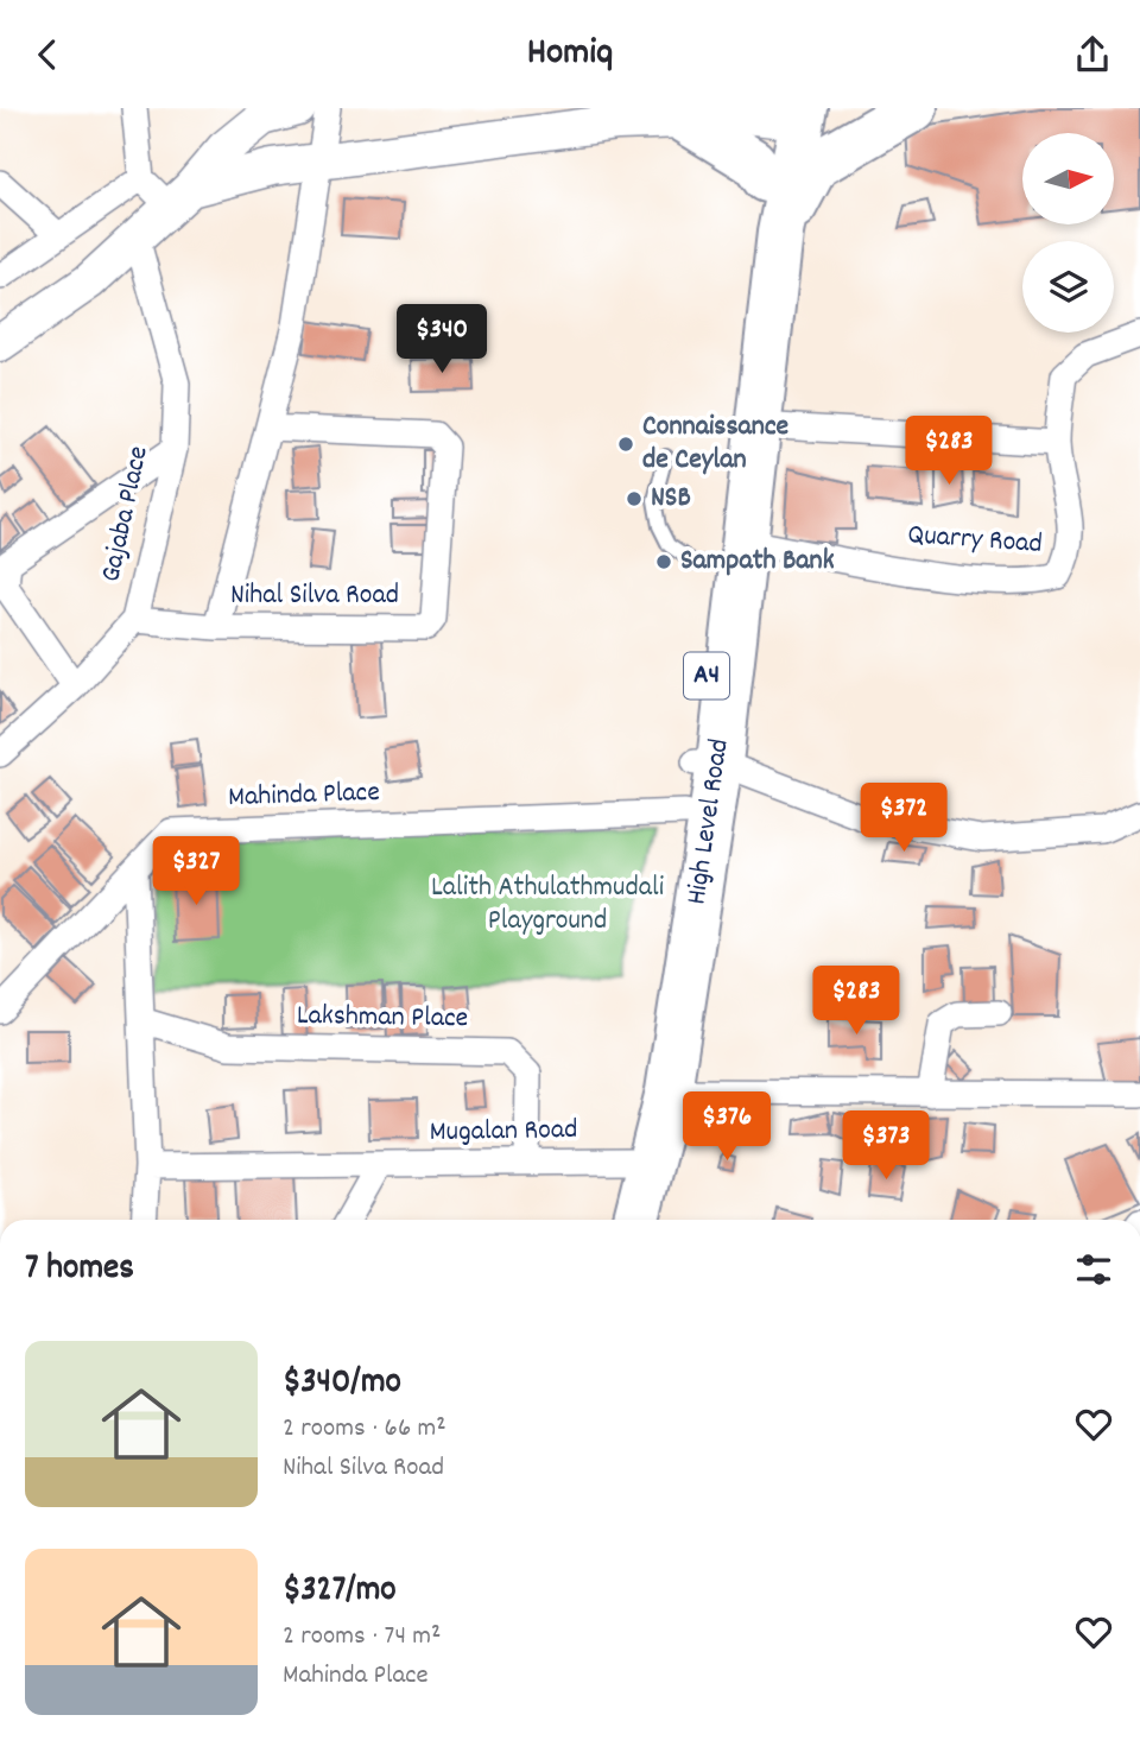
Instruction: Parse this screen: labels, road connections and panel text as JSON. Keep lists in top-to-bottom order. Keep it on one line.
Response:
{"streets":{"highway":["A4","High Level Road"],"street":["Gajaba Place","Quarry Road","Nihal Silva Road","Mahinda Place","Lakshman Place","Mugalan Road"]},"crossings":[["Gajaba Place","Nihal Silva Road"],["Quarry Road","High Level Road"],["Mahinda Place","High Level Road"],["High Level Road","Mugalan Road"],["Lakshman Place","Mugalan Road"]],"parks":["Lalith Athulathmudali Playground"],"places":["Connaissance de Ceylan","NSB","Sampath Bank"],"north":"right","page":{"header":"Homiq","price":["$340","$283","$372","$327","$283","$376","$373"],"heading":"7 homes","list":[{"name":"$340/mo","note":"2 rooms · 66 m² · Nihal Silva Road"},{"name":"$327/mo","note":"2 rooms · 74 m² · Mahinda Place"}]}}
